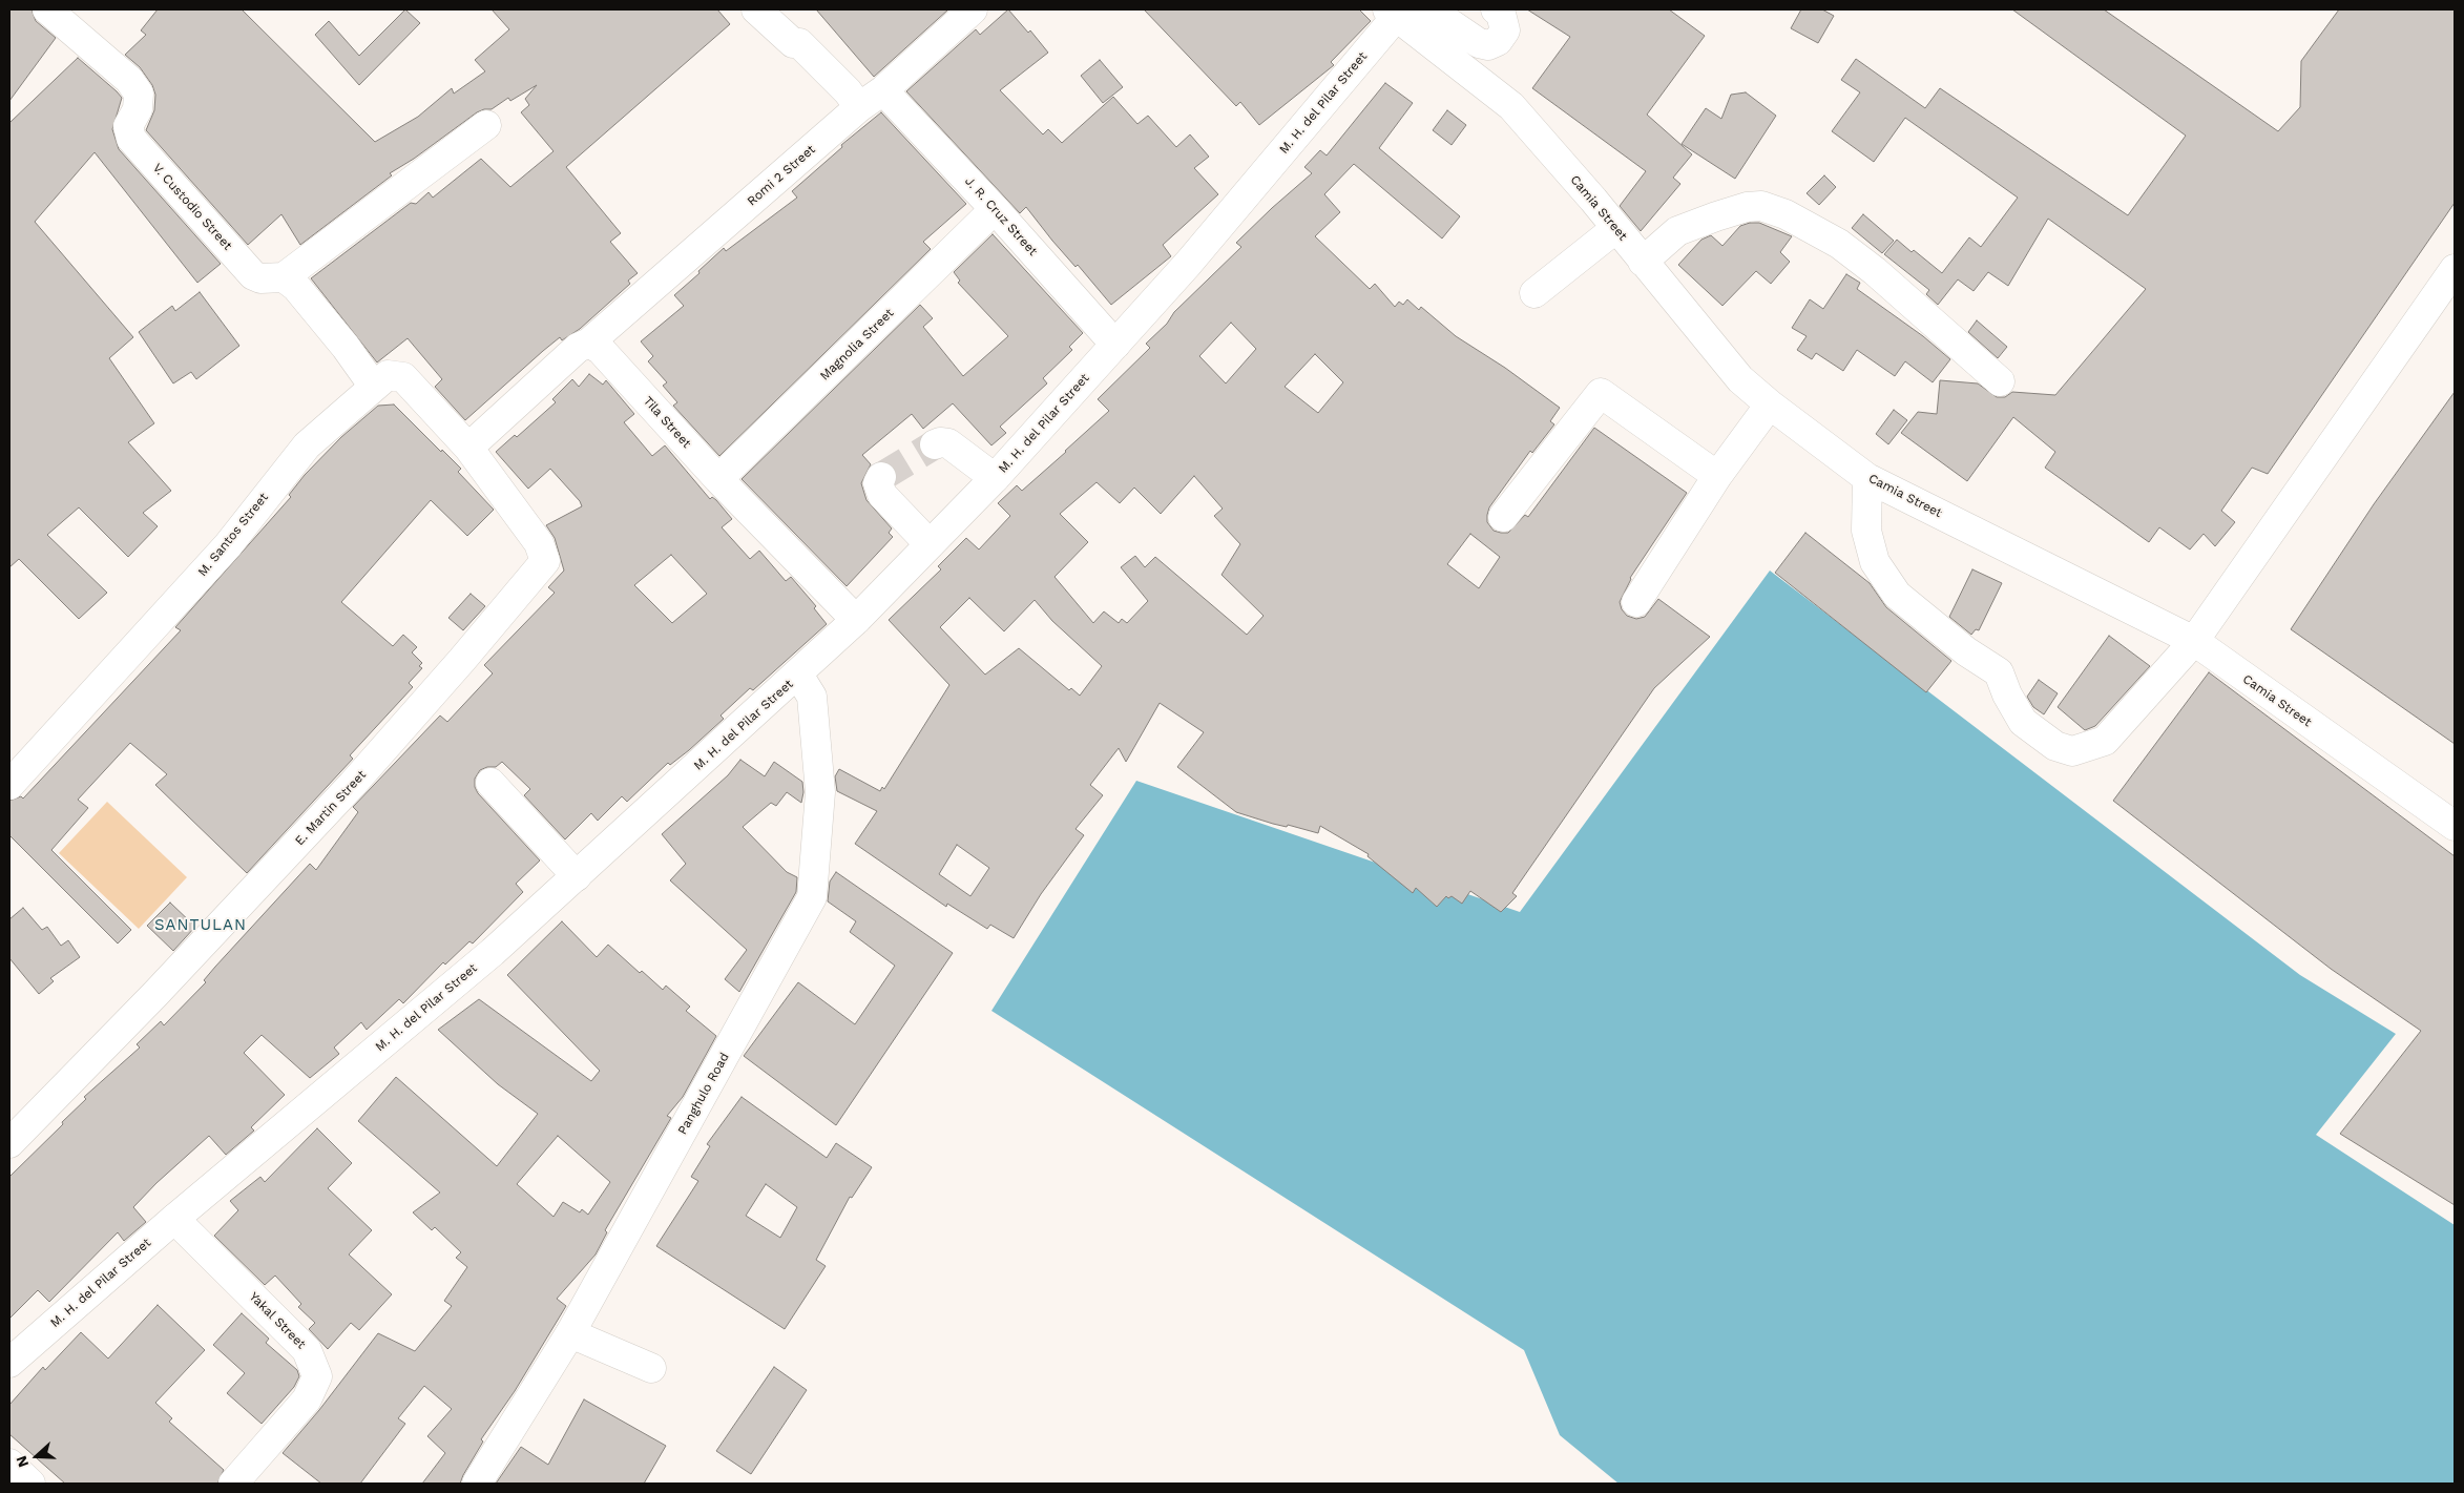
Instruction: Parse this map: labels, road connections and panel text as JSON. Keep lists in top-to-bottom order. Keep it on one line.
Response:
{"streets":{"street":["M. H. del Pilar Street","Romi 2 Street","V. Custodio Street","Camia Street","J. R. Cruz Street","Magnolia Street","Tila Street","M. Santos Street","E. Martin Street","Panghulo Road","Yakal Street"]},"crossings":[["M. H. del Pilar Street","Camia Street"],["M. H. del Pilar Street","J. R. Cruz Street"],["M. H. del Pilar Street","Tila Street"],["M. H. del Pilar Street","Panghulo Road"],["M. H. del Pilar Street","Yakal Street"],["Romi 2 Street","J. R. Cruz Street"],["Romi 2 Street","Tila Street"],["J. R. Cruz Street","Magnolia Street"],["Magnolia Street","Tila Street"],["M. Santos Street","E. Martin Street"]],"districts":["SANTULAN"],"north":"left"}
